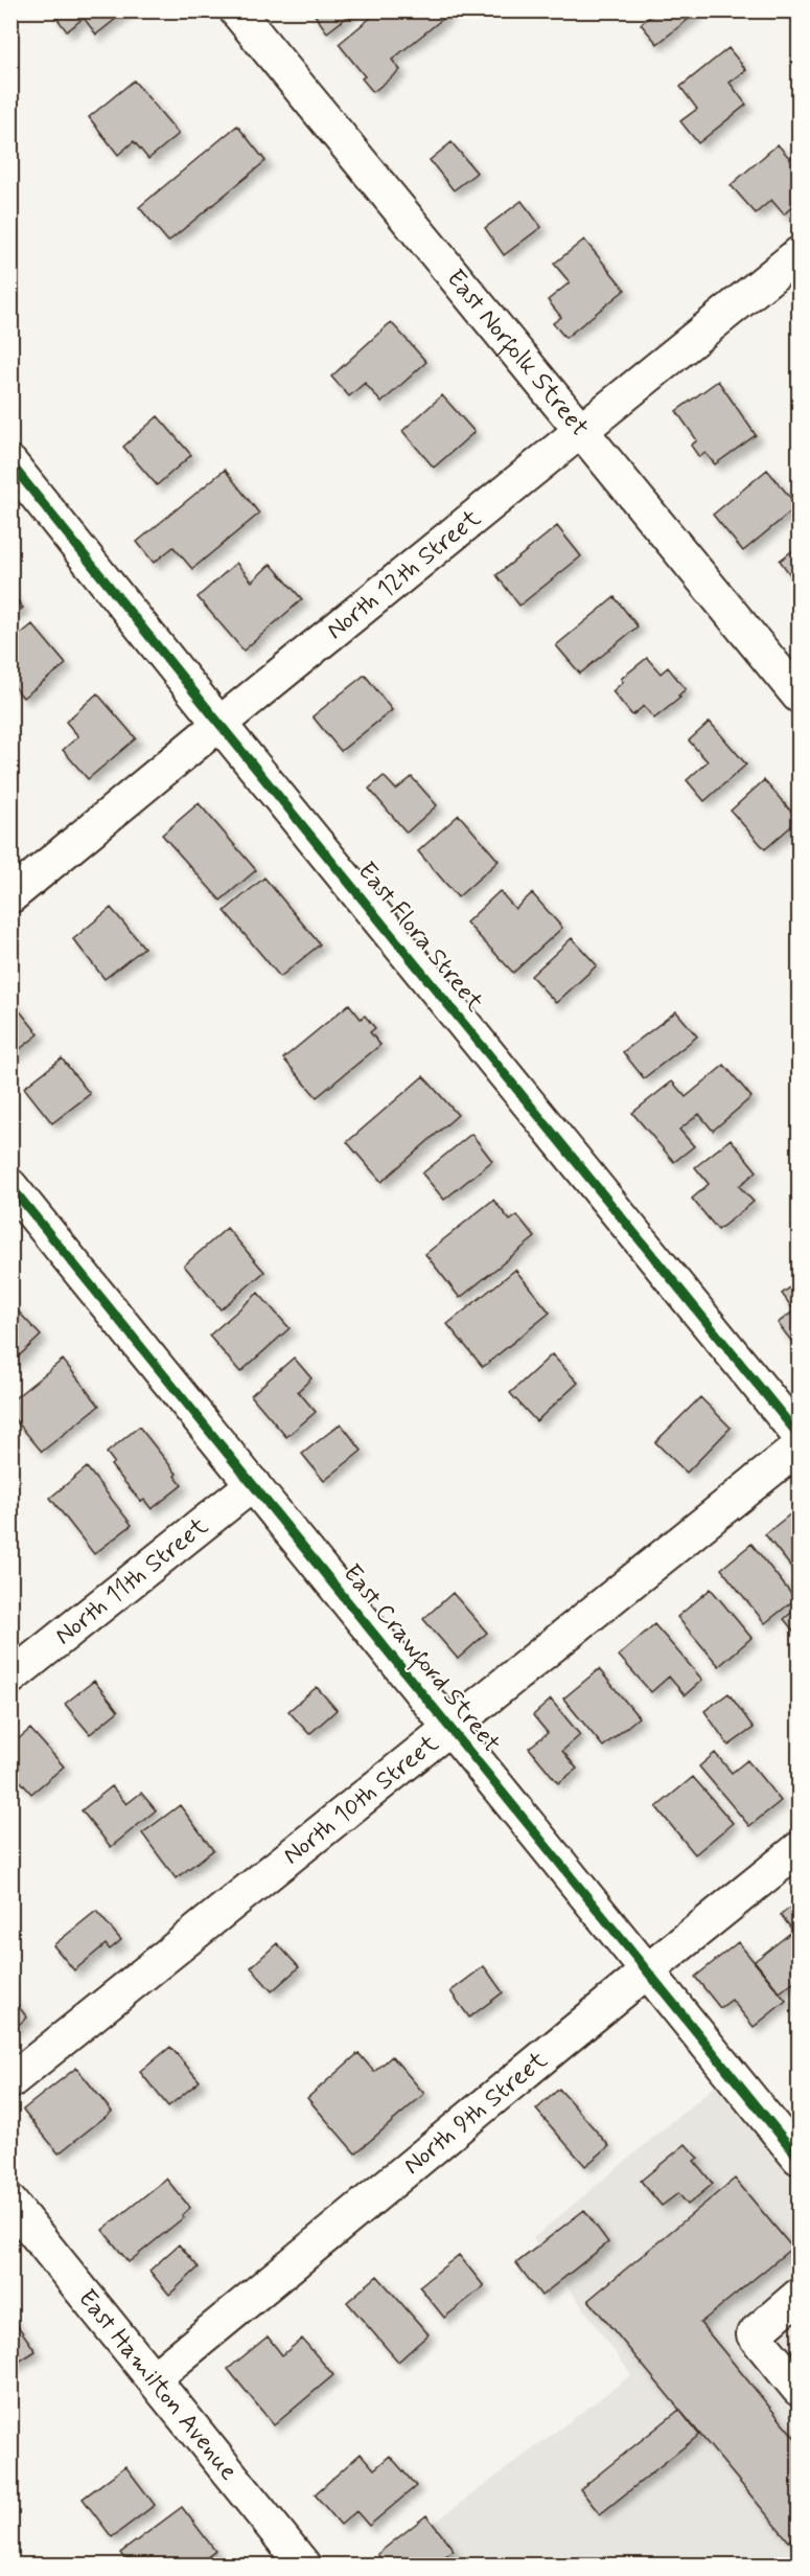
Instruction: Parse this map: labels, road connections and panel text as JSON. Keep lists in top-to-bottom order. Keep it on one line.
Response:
{"streets":{"street":["East Norfolk Street","North 12th Street","East Flora Street","North 11th Street","East Crawford Street","North 10th Street","North 9th Street","East Hamilton Avenue"]},"crossings":[["East Norfolk Street","North 12th Street"],["North 12th Street","East Flora Street"],["North 11th Street","East Crawford Street"],["East Crawford Street","North 10th Street"],["East Crawford Street","North 9th Street"],["North 9th Street","East Hamilton Avenue"]]}
